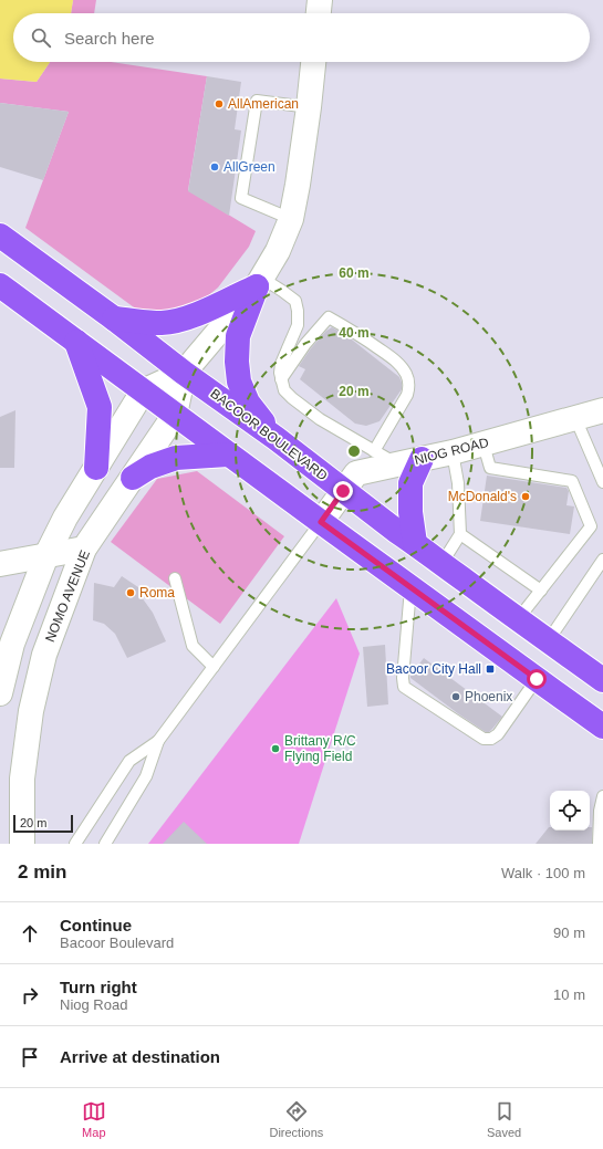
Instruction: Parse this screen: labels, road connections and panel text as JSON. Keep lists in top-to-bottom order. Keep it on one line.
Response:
{"streets":{"main road":["BACOOR BOULEVARD","NIOG ROAD","NOMO AVENUE"]},"crossings":[["BACOOR BOULEVARD","NIOG ROAD"],["BACOOR BOULEVARD","NOMO AVENUE"]],"places":{"other":["AllAmerican","AllGreen","McDonald's","Roma","Phoenix","Brittany R/C Flying Field"],"transit":["Bacoor City Hall"]},"scale_bar":"20 m","page":{"search":"Search here","scale":"20 m","heading":["2 min","Walk · 100 m"],"list":[["Continue","Bacoor Boulevard","90 m"],["Turn right","Niog Road","10 m"],"Arrive at destination"],"nav":["Map","Directions","Saved"]},"rings":["60 m","40 m","20 m"]}
